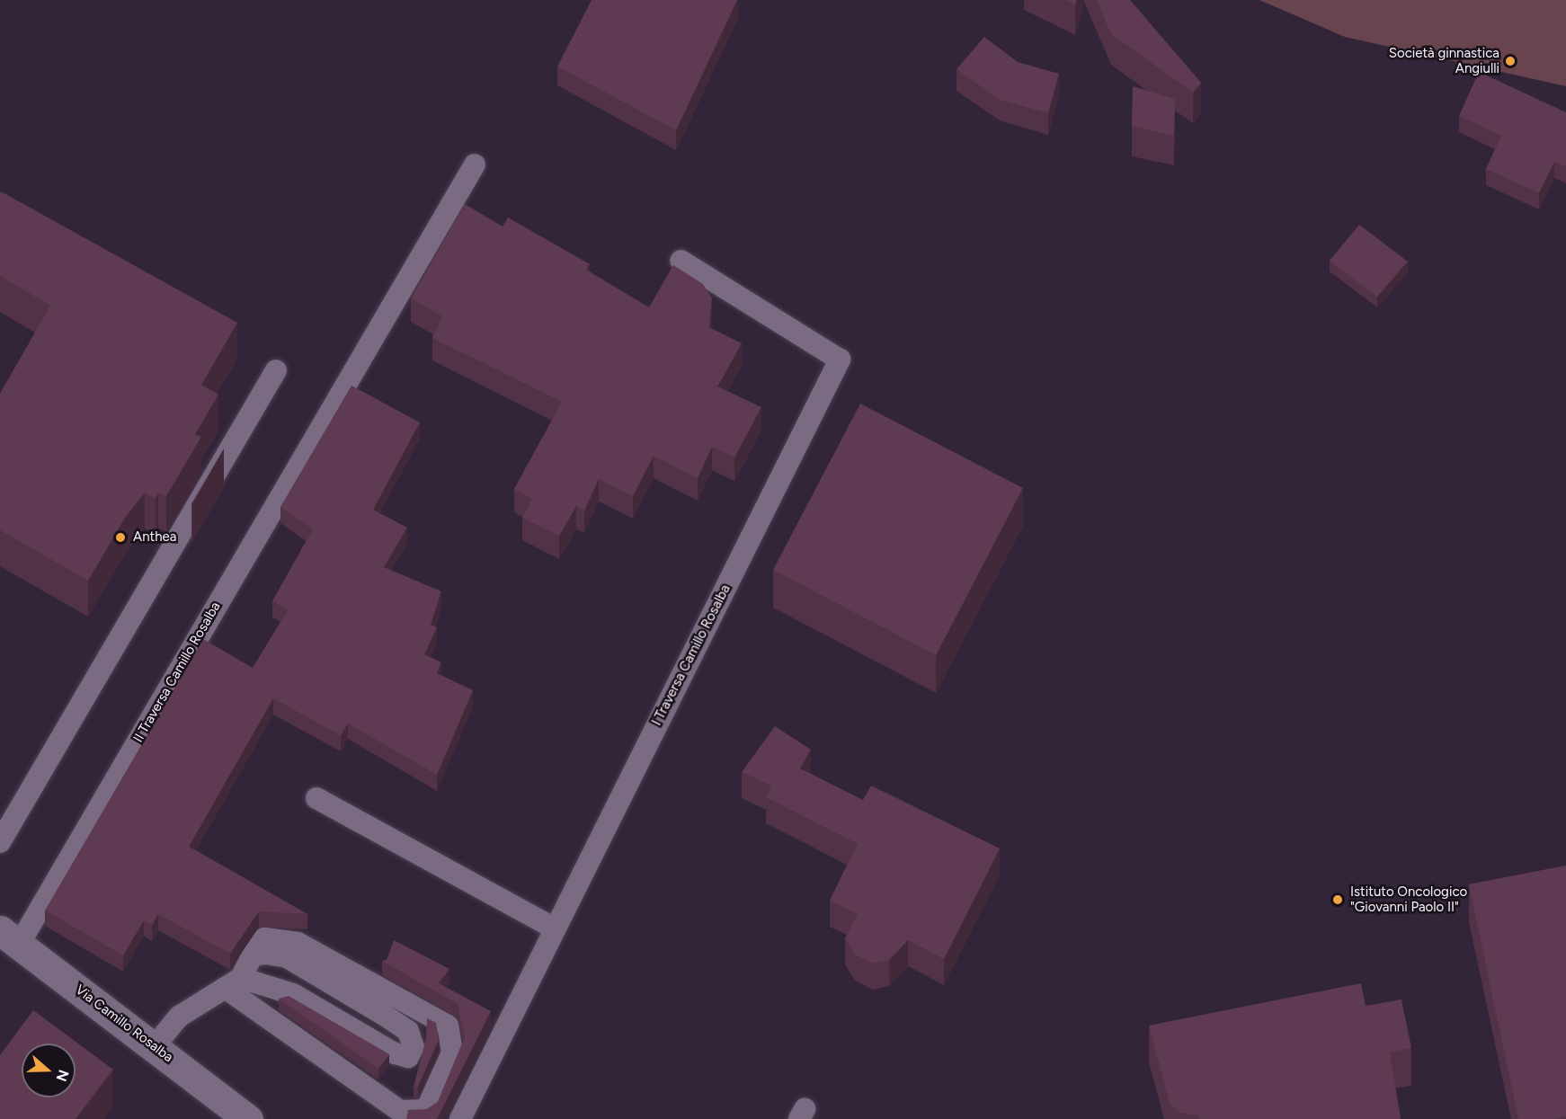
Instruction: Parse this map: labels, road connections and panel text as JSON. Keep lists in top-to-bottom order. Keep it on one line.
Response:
{"streets":{"street":["Via Camillo Rosalba"],"lane":["I Traversa Camillo Rosalba","II Traversa Camillo Rosalba"]},"crossings":[["II Traversa Camillo Rosalba","Via Camillo Rosalba"]],"places":["Società ginnastica Angiulli","Anthea","Istituto Oncologico \"Giovanni Paolo II\""],"north":"right"}
